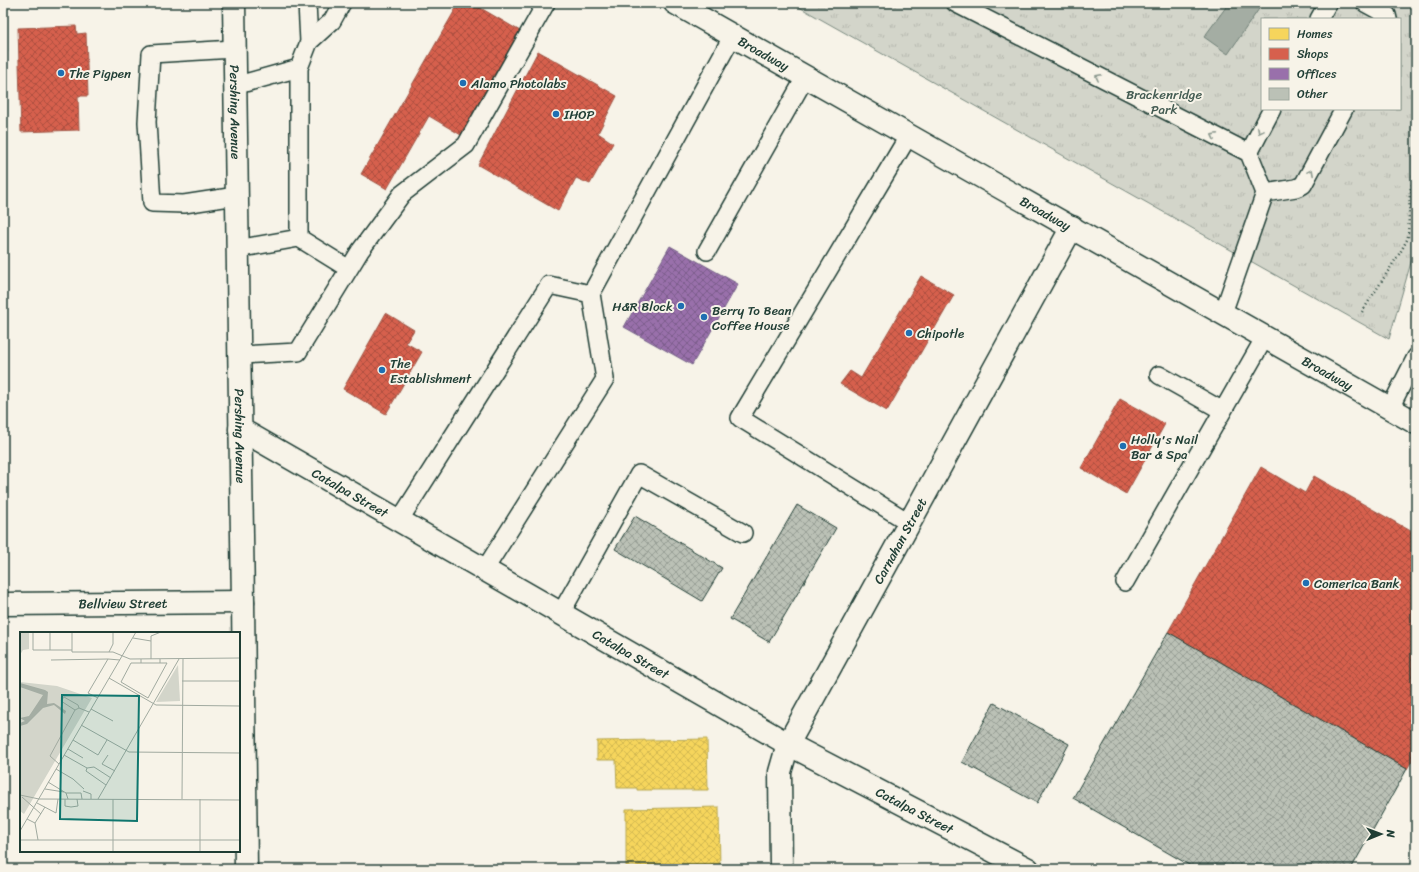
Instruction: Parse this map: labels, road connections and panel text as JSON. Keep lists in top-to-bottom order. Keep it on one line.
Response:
{"streets":{"street":["Broadway","Pershing Avenue","Catalpa Street","Carnahan Street","Bellview Street"]},"crossings":[["Broadway","Carnahan Street"],["Pershing Avenue","Catalpa Street"],["Pershing Avenue","Bellview Street"],["Catalpa Street","Carnahan Street"]],"parks":["Brackenridge Park"],"places":["The Pigpen","Alamo Photolabs","IHOP","H&R Block","Berry To Bean Coffee House","Chipotle","The Establishment","Holly's Nail Bar & Spa","Comerica Bank"],"legend":["Homes","Shops","Offices","Other"],"north":"right"}
